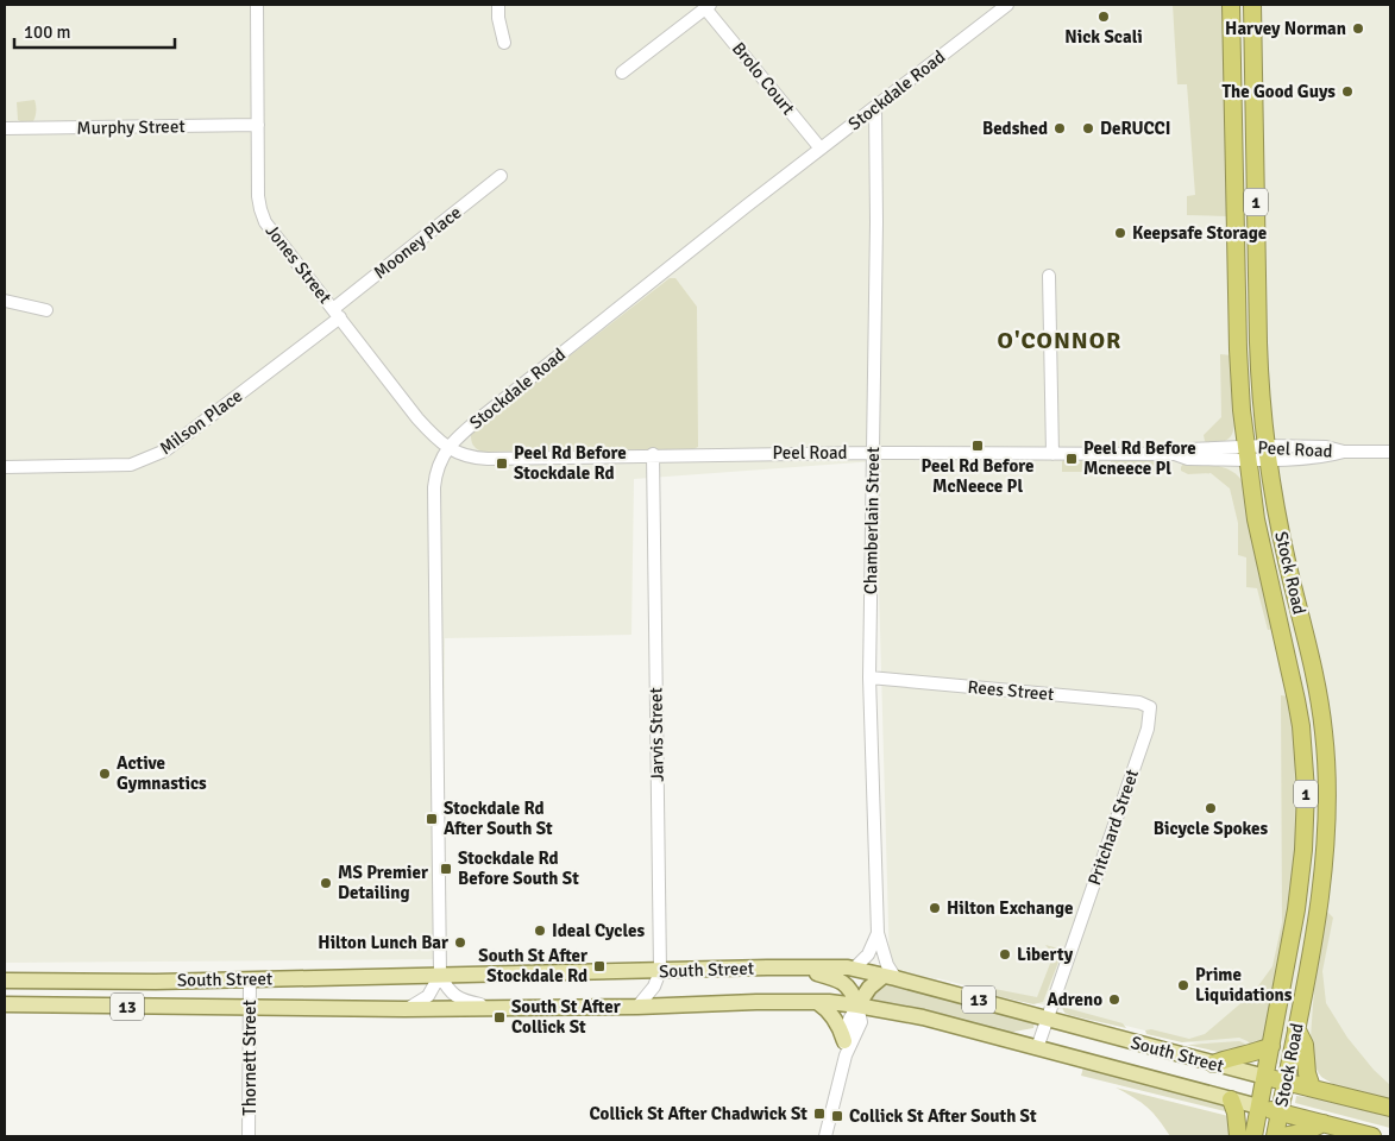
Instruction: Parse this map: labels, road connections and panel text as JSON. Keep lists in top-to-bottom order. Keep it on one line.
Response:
{"streets":{"highway":["1","Stock Road","South Street","13"],"street":["Brolo Court","Stockdale Road","Murphy Street","Mooney Place","Jones Street","Milson Place","Peel Road","Chamberlain Street","Rees Street","Jarvis Street","Pritchard Street","Thornett Street"]},"crossings":[["Brolo Court","Stockdale Road"],["Stockdale Road","Jones Street"],["Stockdale Road","Peel Road"],["Stockdale Road","Chamberlain Street"],["Stockdale Road","South Street"],["Murphy Street","Jones Street"],["Mooney Place","Jones Street"],["Mooney Place","Milson Place"],["Jones Street","Milson Place"],["Jones Street","Peel Road"],["Peel Road","Chamberlain Street"],["Peel Road","Stock Road"],["Peel Road","Jarvis Street"],["Chamberlain Street","Rees Street"],["Chamberlain Street","South Street"],["Stock Road","South Street"],["Rees Street","Pritchard Street"],["Jarvis Street","South Street"],["Pritchard Street","South Street"],["South Street","Thornett Street"]],"districts":["O'CONNOR"],"places":{"other":["Nick Scali","Harvey Norman","The Good Guys","Bedshed","DeRUCCI","Keepsafe Storage","Active Gymnastics","Bicycle Spokes","MS Premier Detailing","Hilton Exchange","Ideal Cycles","Hilton Lunch Bar","Liberty","Prime Liquidations","Adreno"],"transit":["Peel Rd Before McNeece Pl","Peel Rd Before Mcneece Pl","Peel Rd Before Stockdale Rd","Stockdale Rd After South St","Stockdale Rd Before South St","South St After Stockdale Rd","South St After Collick St","Collick St After Chadwick St","Collick St After South St"]},"scale_bar":"100 m"}
